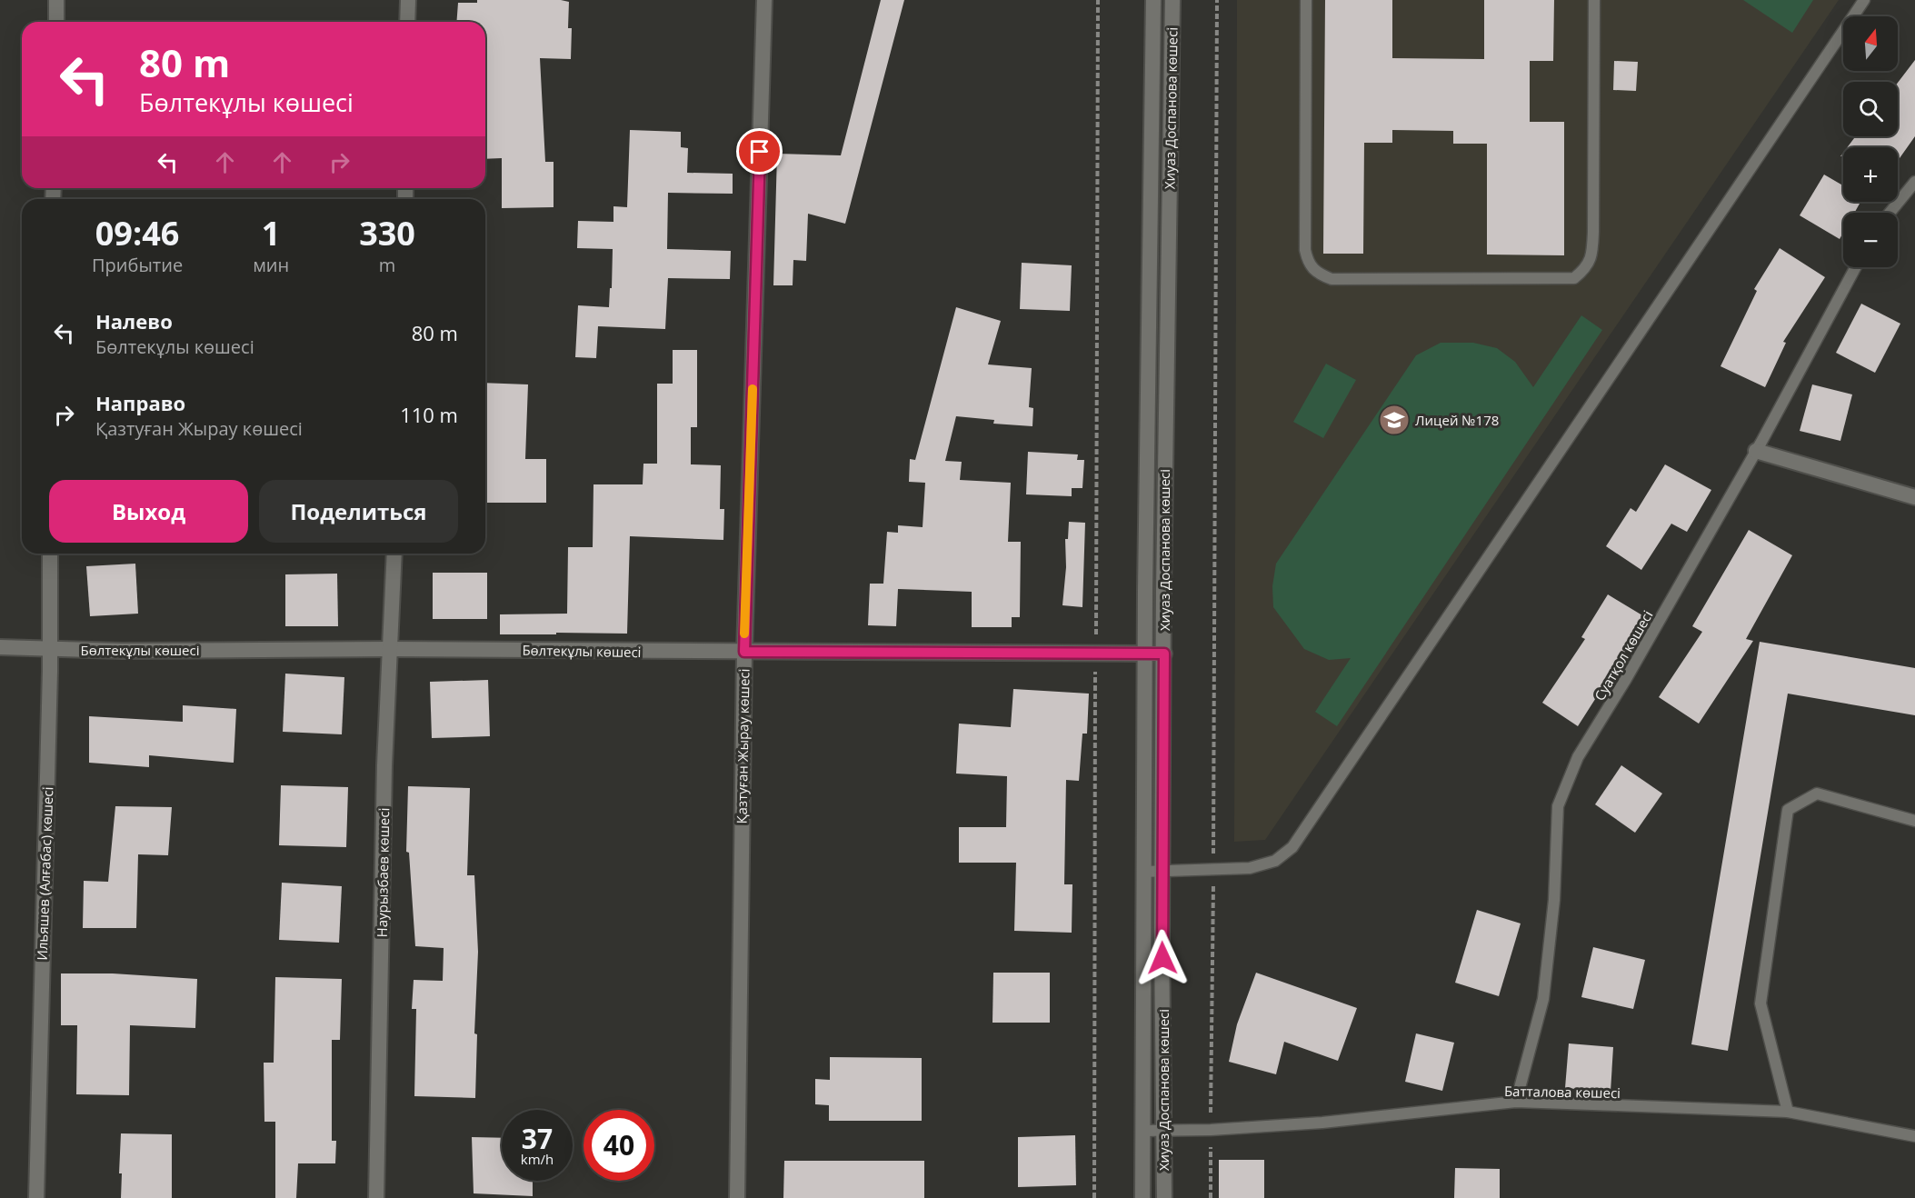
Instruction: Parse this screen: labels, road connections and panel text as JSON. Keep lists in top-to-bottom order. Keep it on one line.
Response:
{"streets":{"street":["Хиуаз Доспанова көшесі","Бөлтекұлы көшесі","Қазтуған Жырау көшесі","Наурызбаев көшесі","Ильяшев (Алғабас) көшесі"],"lane":["Суатқол көшесі","Батталова көшесі"]},"crossings":[["Хиуаз Доспанова көшесі","Бөлтекұлы көшесі"],["Хиуаз Доспанова көшесі","Батталова көшесі"],["Бөлтекұлы көшесі","Қазтуған Жырау көшесі"],["Бөлтекұлы көшесі","Наурызбаев көшесі"],["Бөлтекұлы көшесі","Ильяшев (Алғабас) көшесі"],["Суатқол көшесі","Батталова көшесі"]],"places":{"school or university":["Лицей №178"]},"north":"top","page":{"map_buttons":["+","−"],"turn":["80 m","Бөлтекұлы көшесі"],"eta":["09:46","Прибытие","1","мин","330","m"],"list":[{"name":"Налево","note":"Бөлтекұлы көшесі","value":"80 m"},{"name":"Направо","note":"Қазтуған Жырау көшесі","value":"110 m"}],"buttons":["Выход","Поделиться"],"speed":"37 km/h","limit":"40"}}
